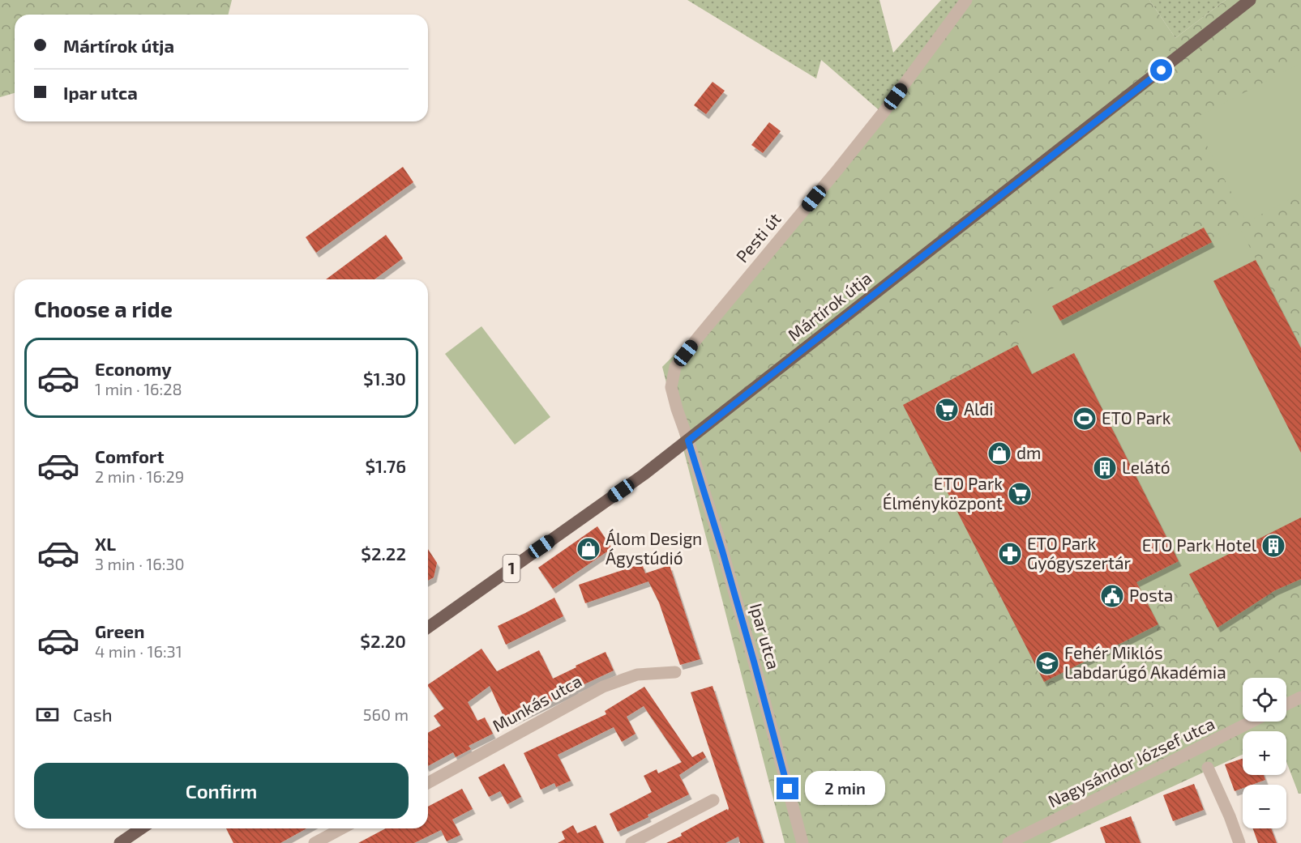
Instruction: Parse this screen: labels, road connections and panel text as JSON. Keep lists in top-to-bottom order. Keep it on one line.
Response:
{"streets":{"main road":["Mártírok útja","1"],"street":["Pesti út","Ipar utca","Munkás utca","Nagysándor József utca"]},"crossings":[["Pesti út","Mártírok útja"],["Pesti út","Ipar utca"],["Mártírok útja","Ipar utca"]],"places":{"supermarket":["Aldi","ETO Park Élményközpont"],"sports":["ETO Park"],"shop":["dm","Álom Design Ágystúdió"],"building":["Lelátó","ETO Park Hotel"],"pharmacy":["ETO Park Gyógyszertár"],"public building":["Posta"],"school or university":["Fehér Miklós Labdarúgó Akadémia"]},"page":{"banner":["Mártírok útja","Ipar utca"],"heading":"Choose a ride","list":[{"name":"Economy","note":"1 min · 16:28","value":"$1.30"},{"name":"Comfort","note":"2 min · 16:29","value":"$1.76"},{"name":"XL","note":"3 min · 16:30","value":"$2.22"},{"name":"Green","note":"4 min · 16:31","value":"$2.20"}],"map_buttons":["+","−"],"pay":["Cash","560 m"],"buttons":"Confirm","bubble":"2 min"}}
